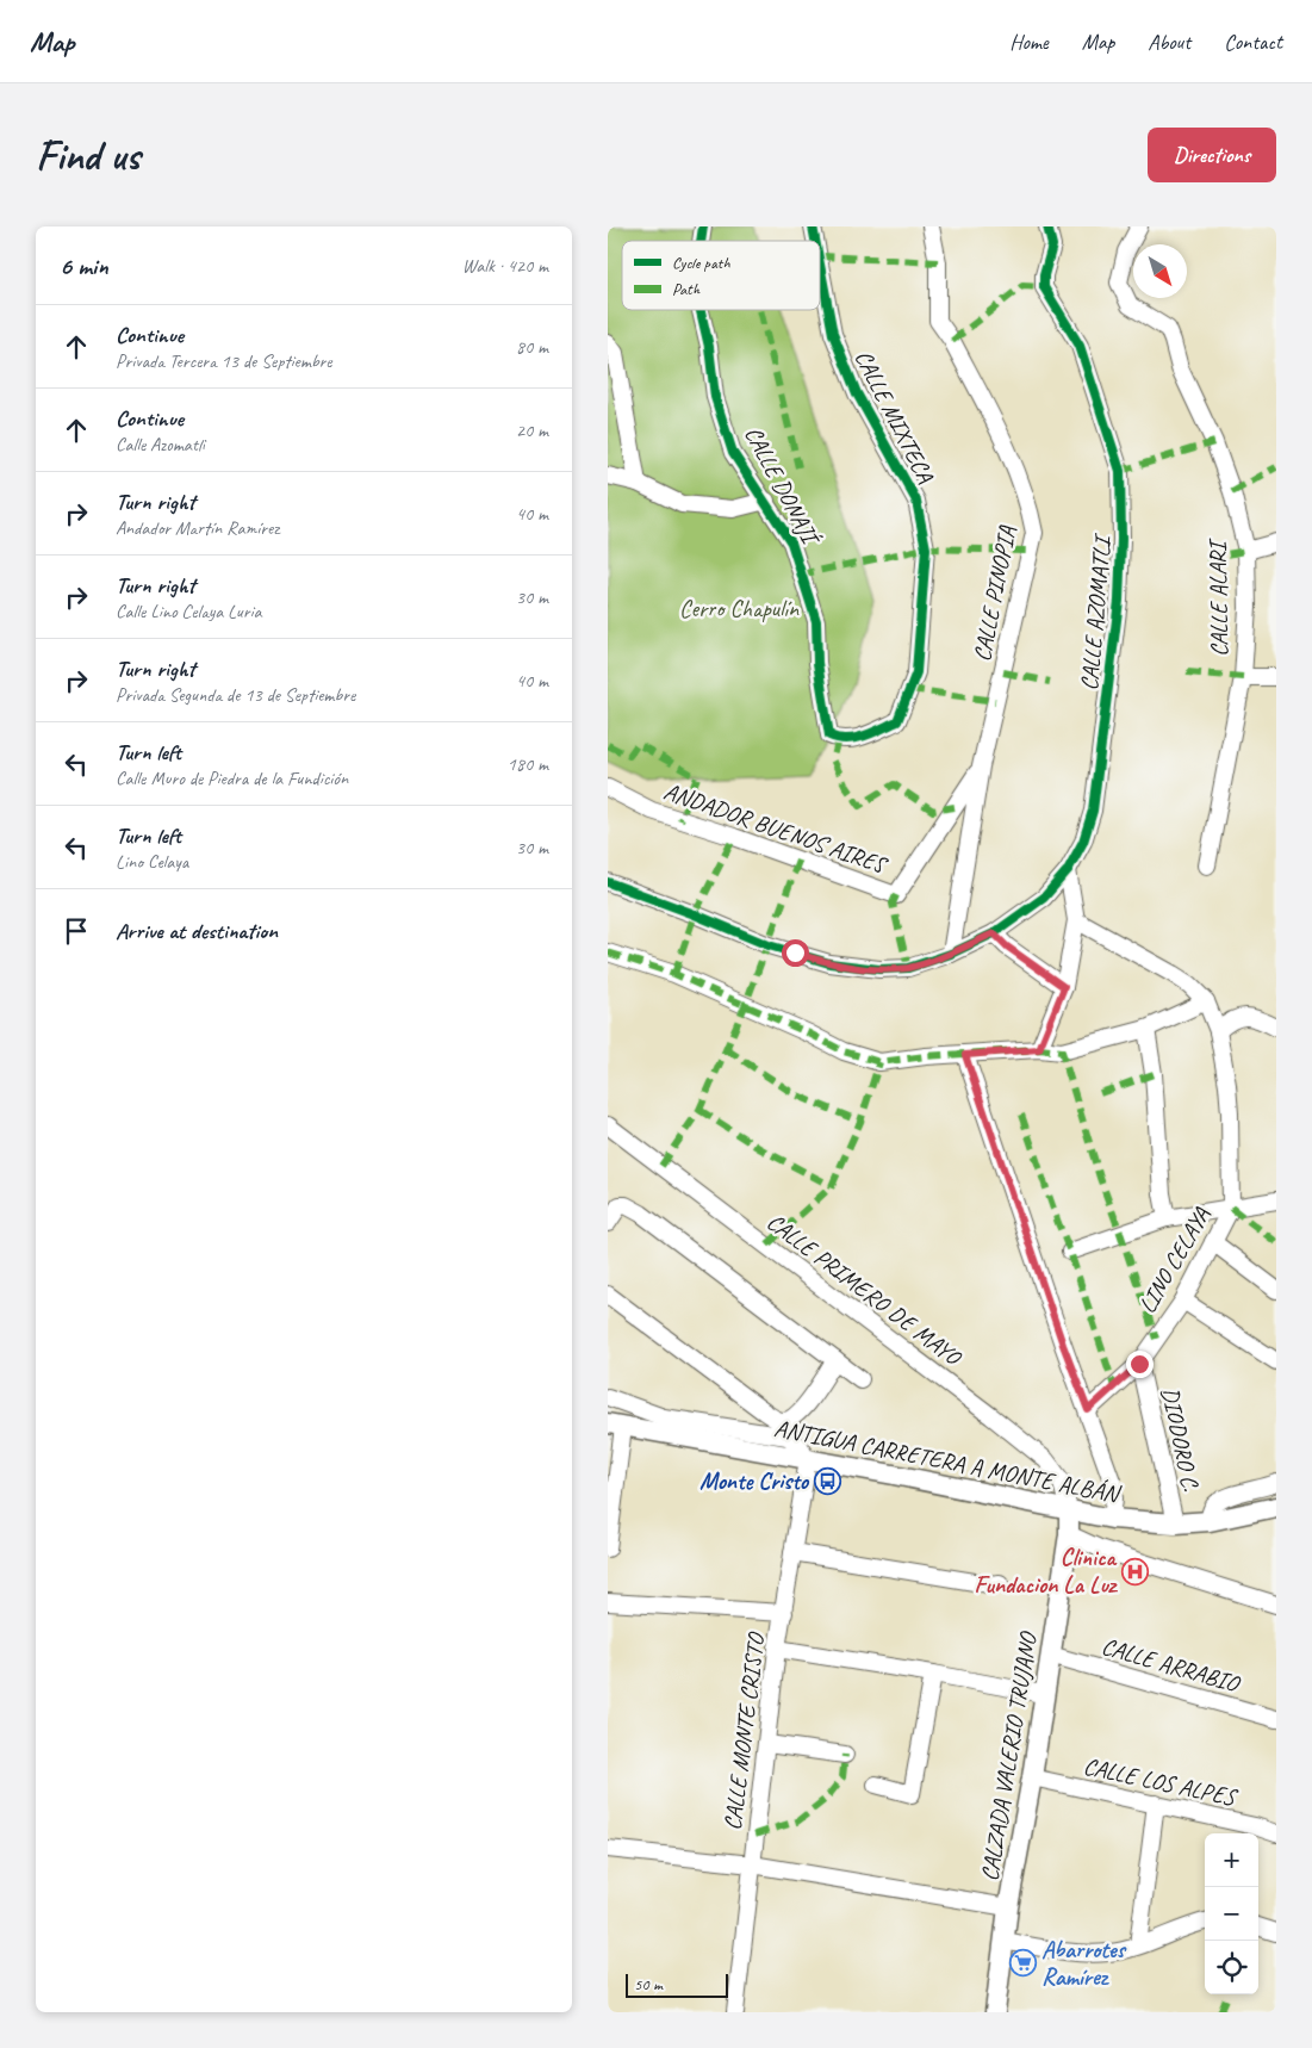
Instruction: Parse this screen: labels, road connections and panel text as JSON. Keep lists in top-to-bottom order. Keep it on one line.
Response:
{"streets":{"street":["CALLE MIXTECA","CALLE DONAJÍ","CALLE PINOPIA","CALLE ALARI","CALLE AZOMATLI","ANDADOR BUENOS AIRES","LINO CELAYA","CALLE PRIMERO DE MAYO","DIODORO C.","ANTIGUA CARRETERA A MONTE ALBÁN","CALLE ARRABIO","CALLE MONTE CRISTO","CALZADA VALERIO TRUJANO","CALLE LOS ALPES"]},"crossings":[["CALLE MIXTECA","CALLE DONAJÍ"],["CALLE PINOPIA","CALLE AZOMATLI"],["CALLE PINOPIA","ANDADOR BUENOS AIRES"],["LINO CELAYA","DIODORO C."],["CALLE PRIMERO DE MAYO","ANTIGUA CARRETERA A MONTE ALBÁN"],["CALLE PRIMERO DE MAYO","CALZADA VALERIO TRUJANO"],["DIODORO C.","ANTIGUA CARRETERA A MONTE ALBÁN"],["ANTIGUA CARRETERA A MONTE ALBÁN","CALLE MONTE CRISTO"],["ANTIGUA CARRETERA A MONTE ALBÁN","CALZADA VALERIO TRUJANO"],["CALLE ARRABIO","CALZADA VALERIO TRUJANO"],["CALZADA VALERIO TRUJANO","CALLE LOS ALPES"]],"parks":["Cerro Chapulín"],"places":{"bus stop":["Monte Cristo"],"hospital":["Clinica Fundacion La Luz"],"supermarket":["Abarrotes Ramírez"]},"legend":["Cycle path","Path"],"scale_bar":"50 m","north":"bottom right","page":{"header":"Map","nav":["Home","Map","About","Contact"],"buttons":"Directions","title":"Find us","heading":["6 min","Walk · 420 m"],"list":[["Continue","Privada Tercera 13 de Septiembre","80 m"],["Continue","Calle Azomatli","20 m"],["Turn right","Andador Martín Ramírez","40 m"],["Turn right","Calle Lino Celaya Luria","30 m"],["Turn right","Privada Segunda de 13 de Septiembre","40 m"],["Turn left","Calle Muro de Piedra de la Fundición","180 m"],["Turn left","Lino Celaya","30 m"],"Arrive at destination"],"map_buttons":["+","−"],"scale":"50 m"}}
